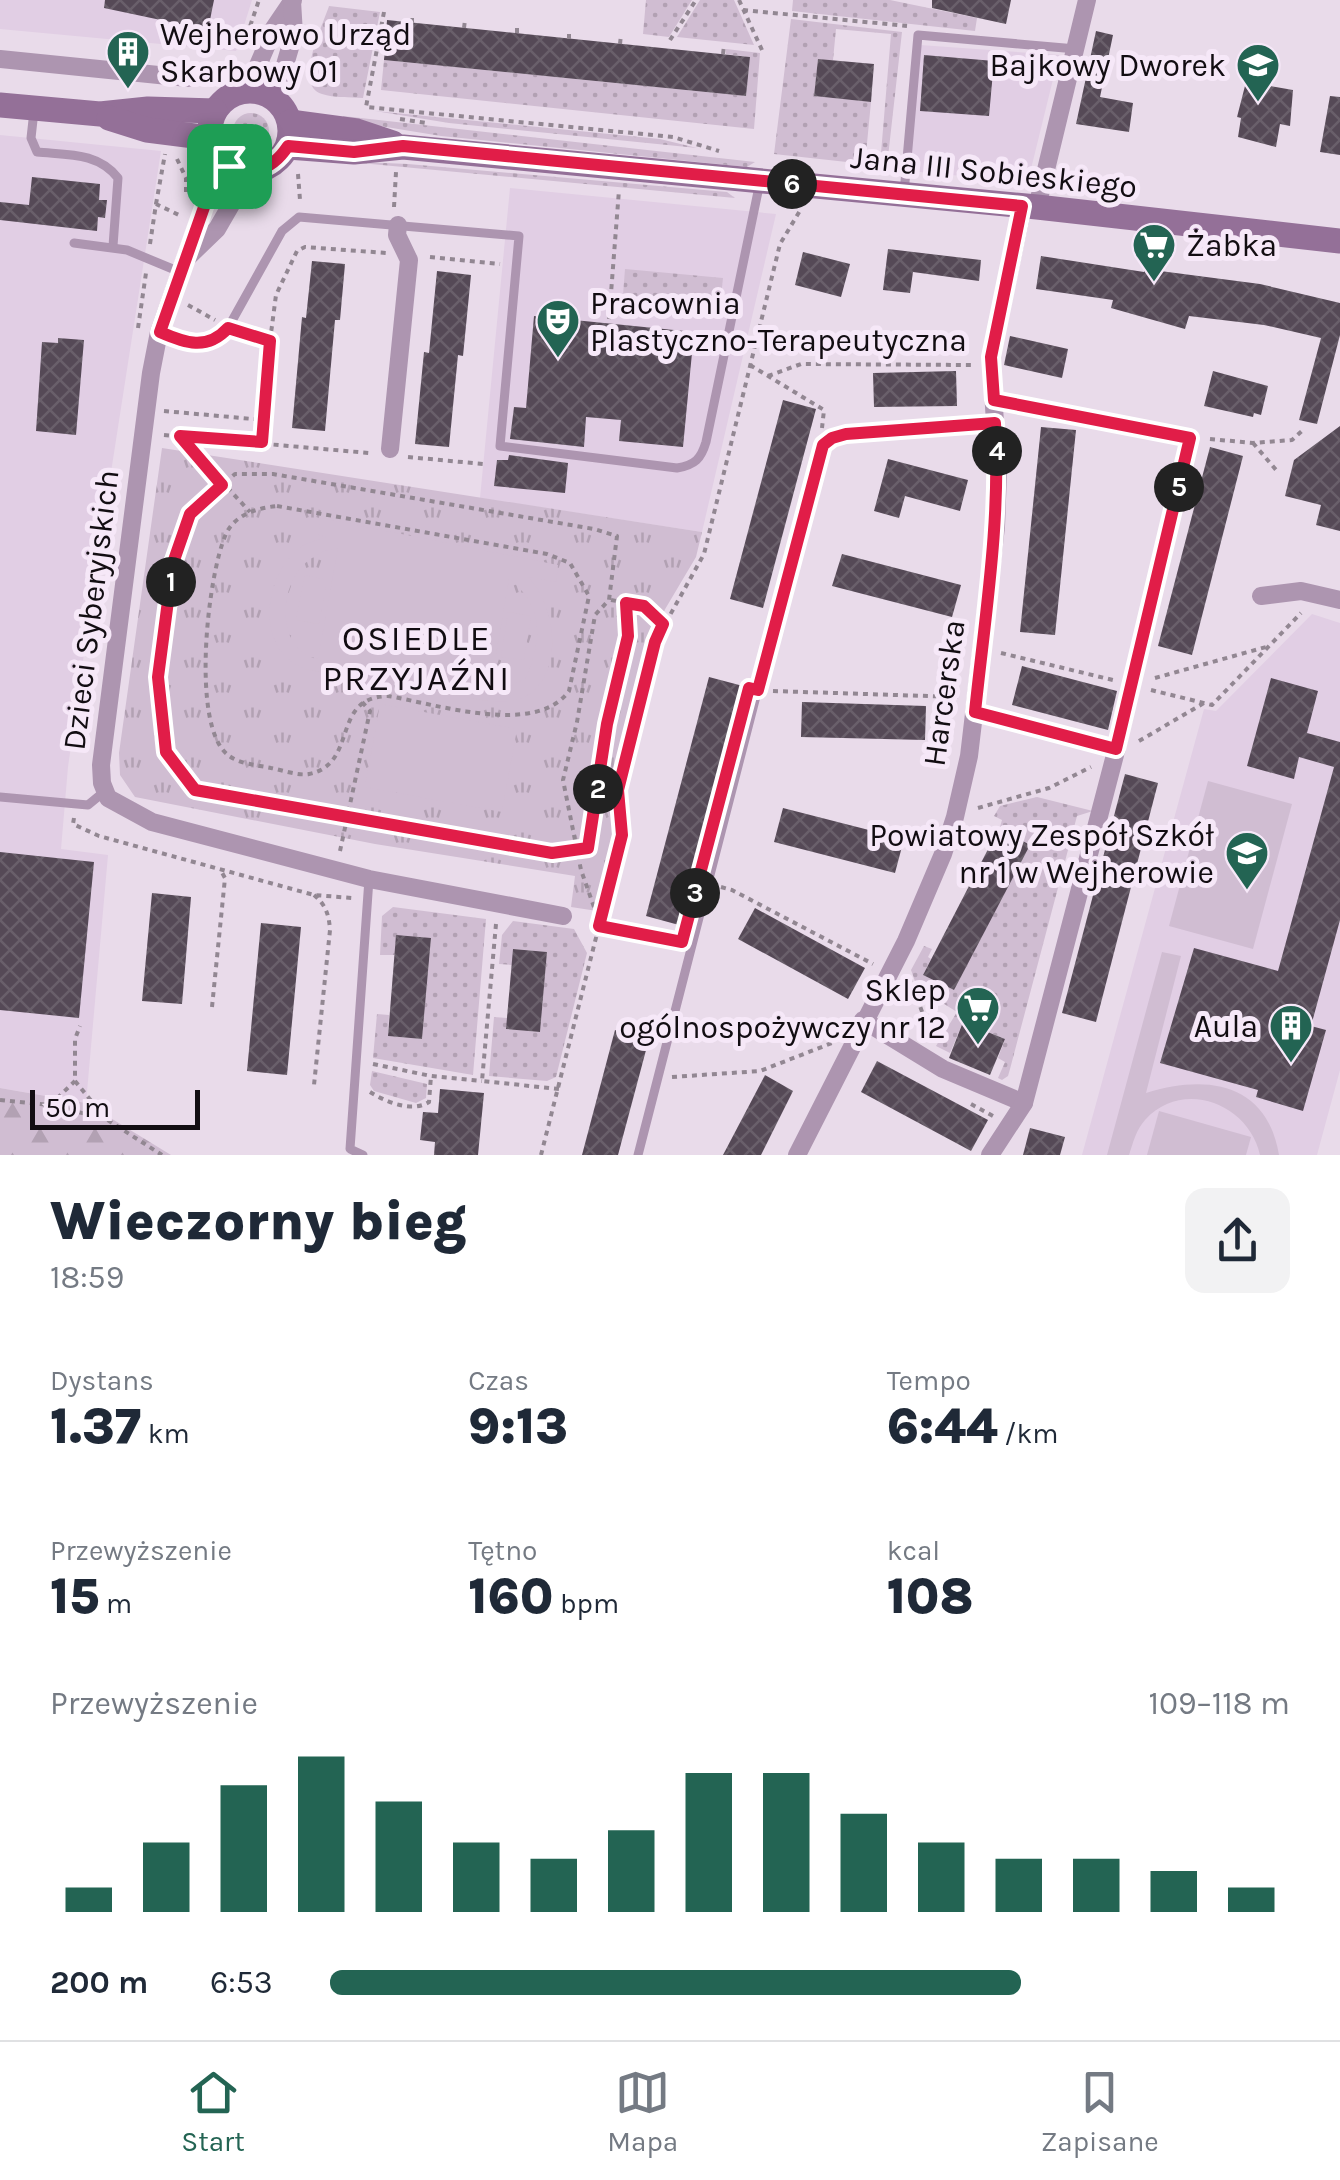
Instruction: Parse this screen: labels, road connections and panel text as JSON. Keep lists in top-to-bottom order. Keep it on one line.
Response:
{"streets":{"street":["Jana III Sobieskiego","Dzieci Syberyjskich","Harcerska"]},"crossings":[["Jana III Sobieskiego","Dzieci Syberyjskich"],["Jana III Sobieskiego","Harcerska"]],"districts":["OSIEDLE PRZYJAŹNI"],"places":{"building":["Wejherowo Urząd Skarbowy 01","Aula"],"school or university":["Bajkowy Dworek","Powiatowy Zespół Szkół nr 1 w Wejherowie"],"supermarket":["Żabka","Sklep ogólnospożywczy nr 12"],"theatre":["Pracownia Plastyczno-Terapeutyczna"]},"scale_bar":"50 m","page":{"pins":["6","4","5","1","2","3"],"scale":"50 m","heading":["Wieczorny bieg","18:59"],"stats":[["Dystans","1.37 km"],["Czas","9:13"],["Tempo","6:44 /km"],["Przewyższenie","15 m"],["Tętno","160 bpm"],["kcal","108"]],"chart":["Przewyższenie","109–118 m"],"list":[{"name":"200 m","note":"6:53"}],"tabs":["Start","Mapa","Zapisane"]}}
